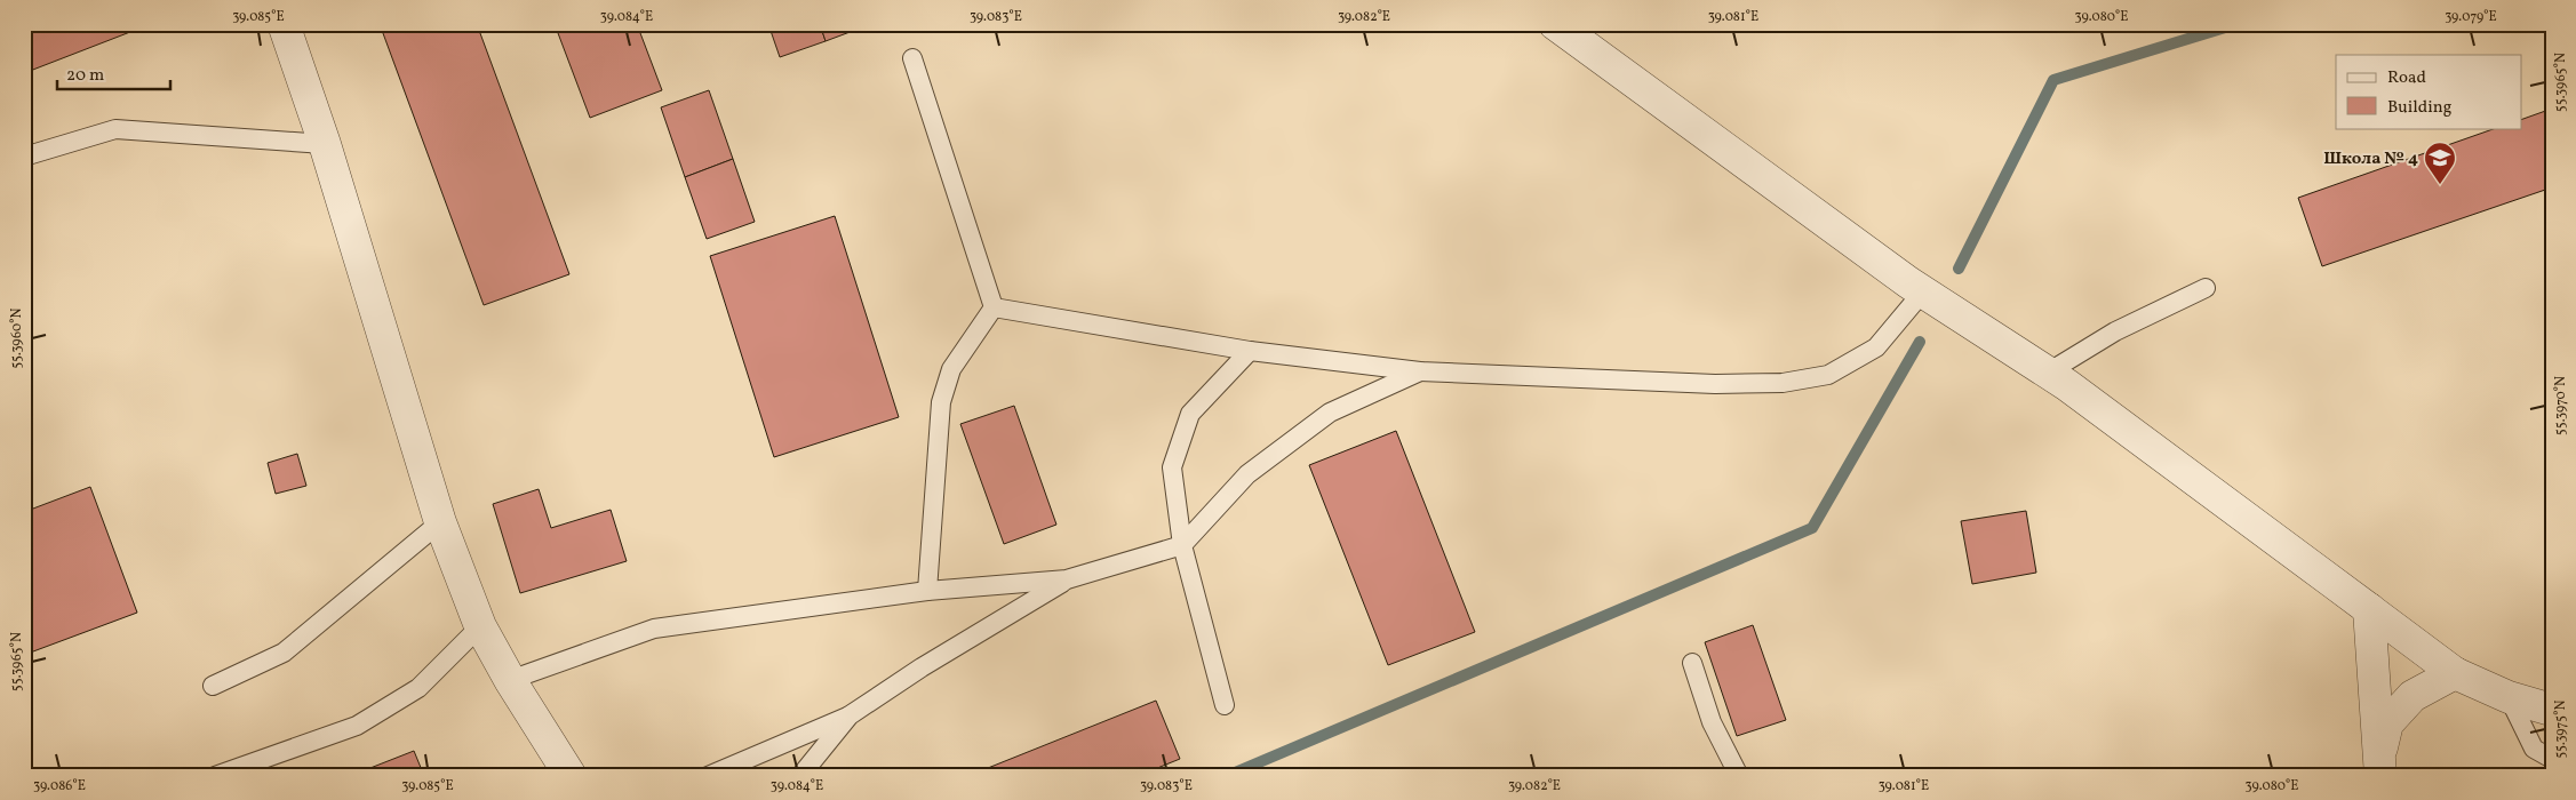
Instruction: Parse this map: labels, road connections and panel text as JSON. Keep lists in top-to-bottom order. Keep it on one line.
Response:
{"places":{"school or university":["Школа № 4"]},"legend":["Road","Building"],"scale_bar":"20 m","coordinates":["39.085°E","39.084°E","39.083°E","39.082°E","39.081°E","39.080°E","39.079°E","55.3965°N","55.3960°N","55.3970°N","55.3975°N","39.086°E"]}
